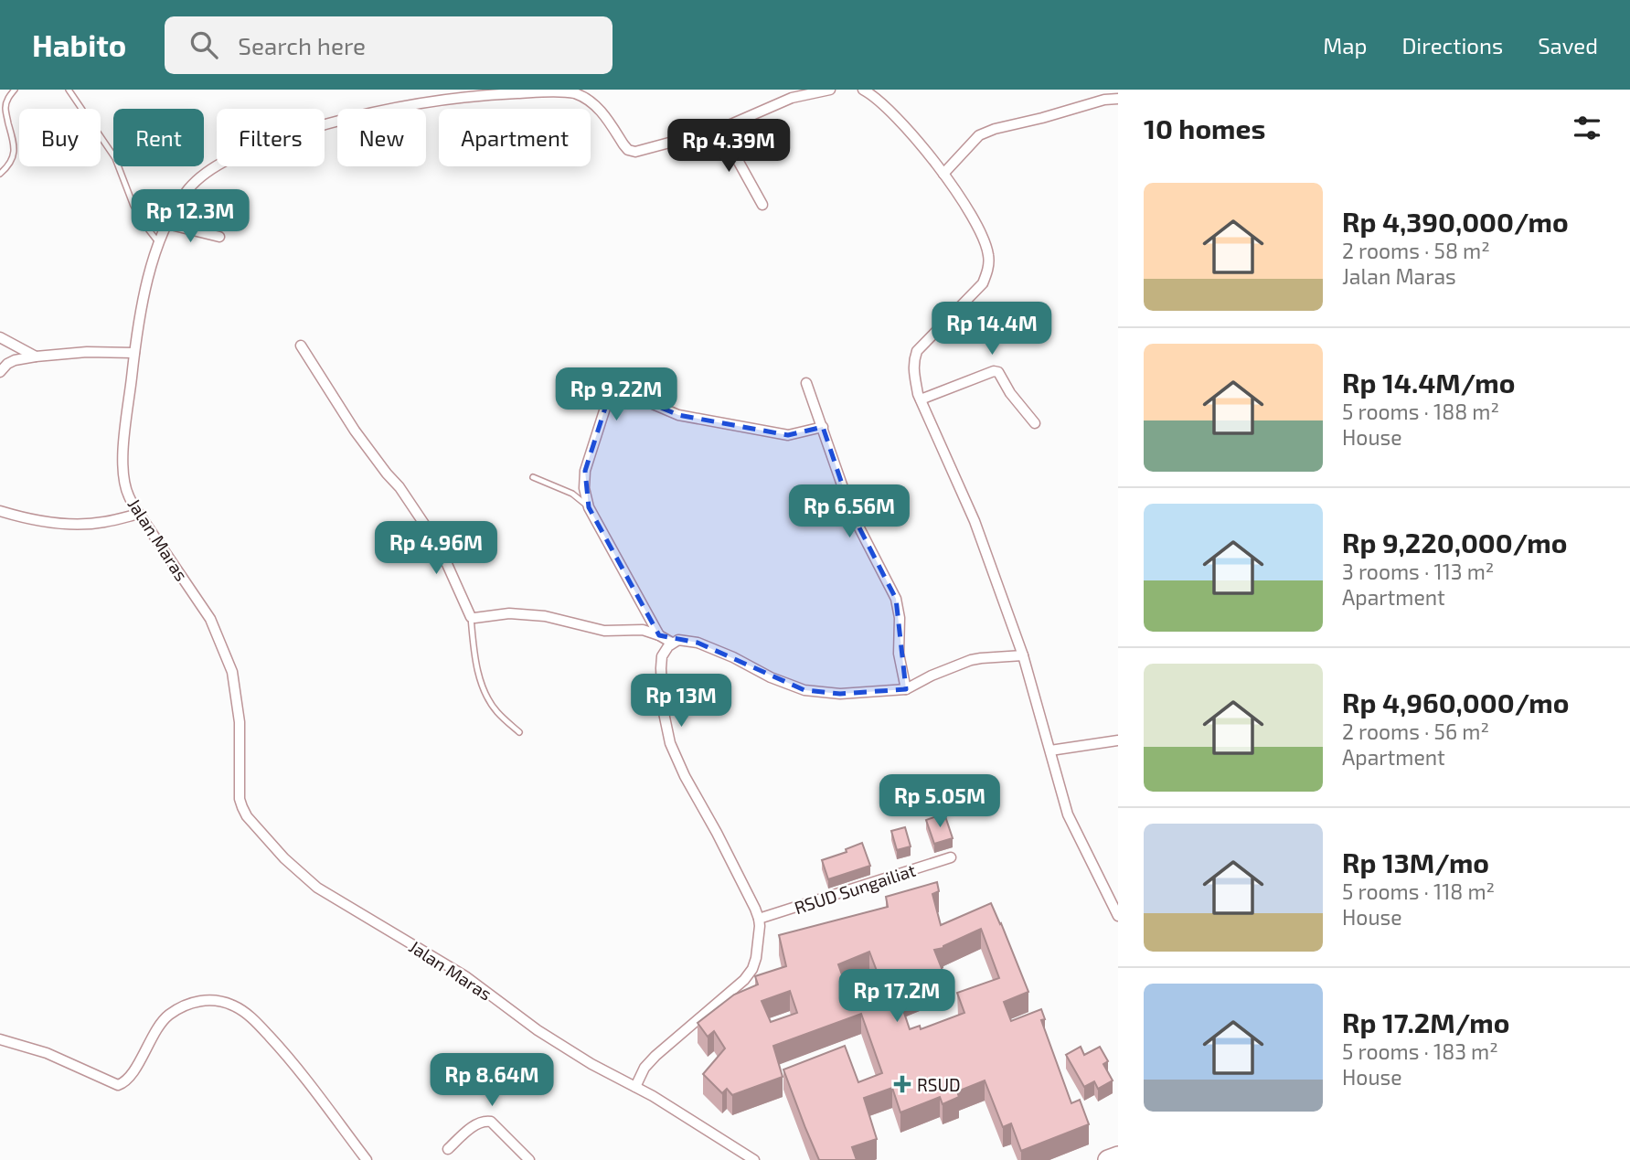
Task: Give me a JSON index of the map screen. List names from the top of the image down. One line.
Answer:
{"streets":{"street":["Jalan Maras","RSUD Sungailiat"]},"places":{"health":["RSUD"]},"page":{"header":"Habito","search":"Search here","nav":["Map","Directions","Saved"],"heading":"10 homes","chip":["Buy","Rent","Filters","New","Apartment"],"price":["Rp 4.39M","Rp 12.3M","Rp 14.4M","Rp 9.22M","Rp 6.56M","Rp 4.96M","Rp 13M","Rp 5.05M","Rp 17.2M","Rp 8.64M"],"list":[{"name":"Rp 4,390,000/mo","note":"2 rooms · 58 m² · Jalan Maras"},{"name":"Rp 14.4M/mo","note":"5 rooms · 188 m² · House"},{"name":"Rp 9,220,000/mo","note":"3 rooms · 113 m² · Apartment"},{"name":"Rp 4,960,000/mo","note":"2 rooms · 56 m² · Apartment"},{"name":"Rp 13M/mo","note":"5 rooms · 118 m² · House"},{"name":"Rp 17.2M/mo","note":"5 rooms · 183 m² · House"}]}}
